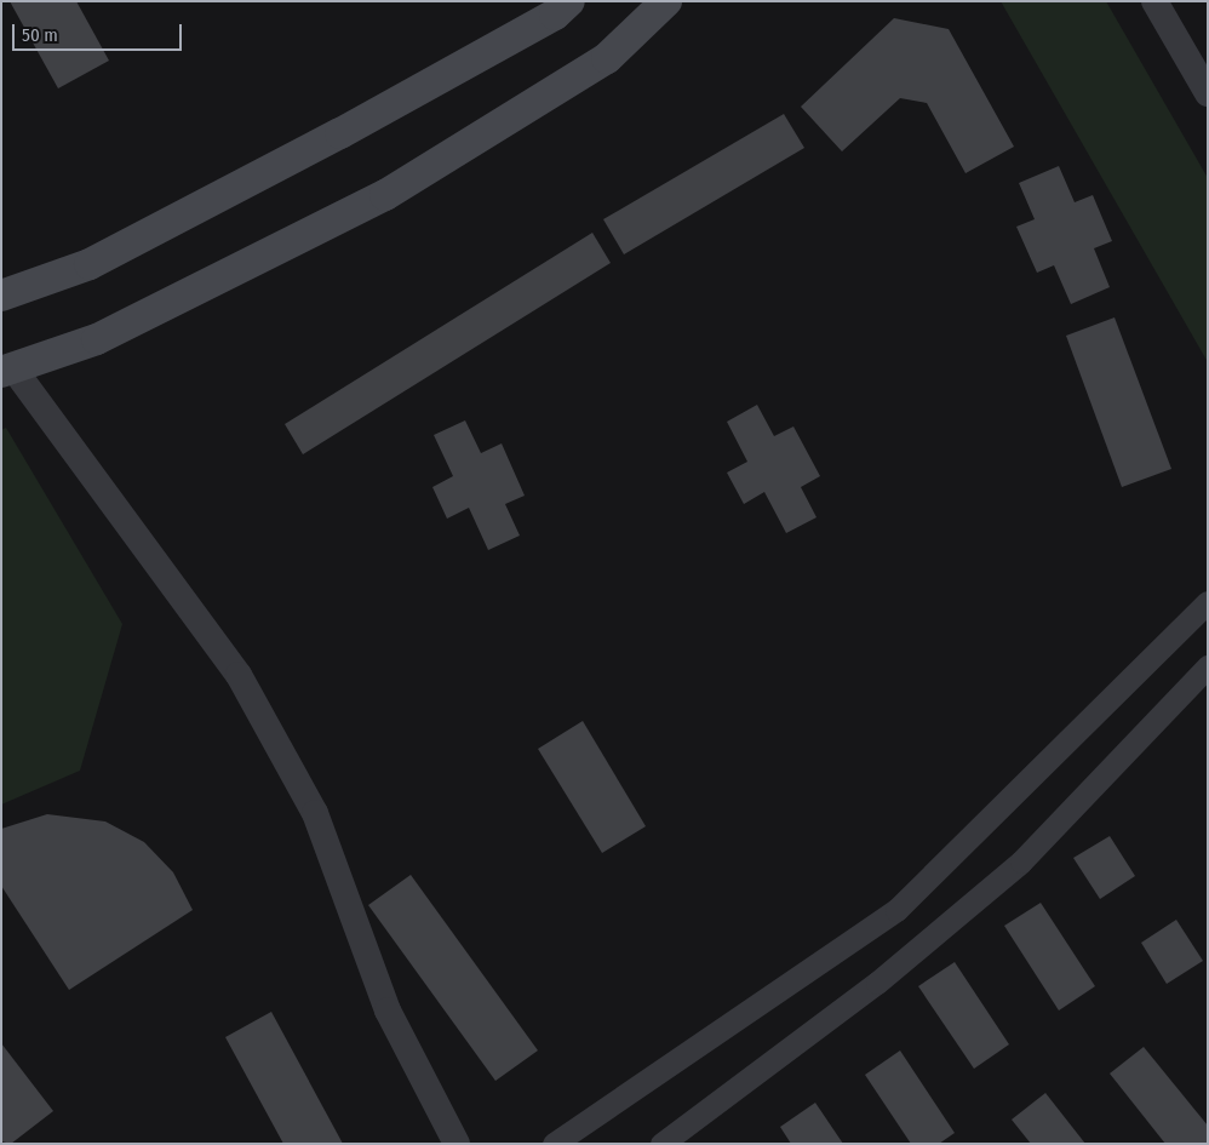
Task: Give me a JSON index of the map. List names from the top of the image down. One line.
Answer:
{"scale_bar":"50 m"}
